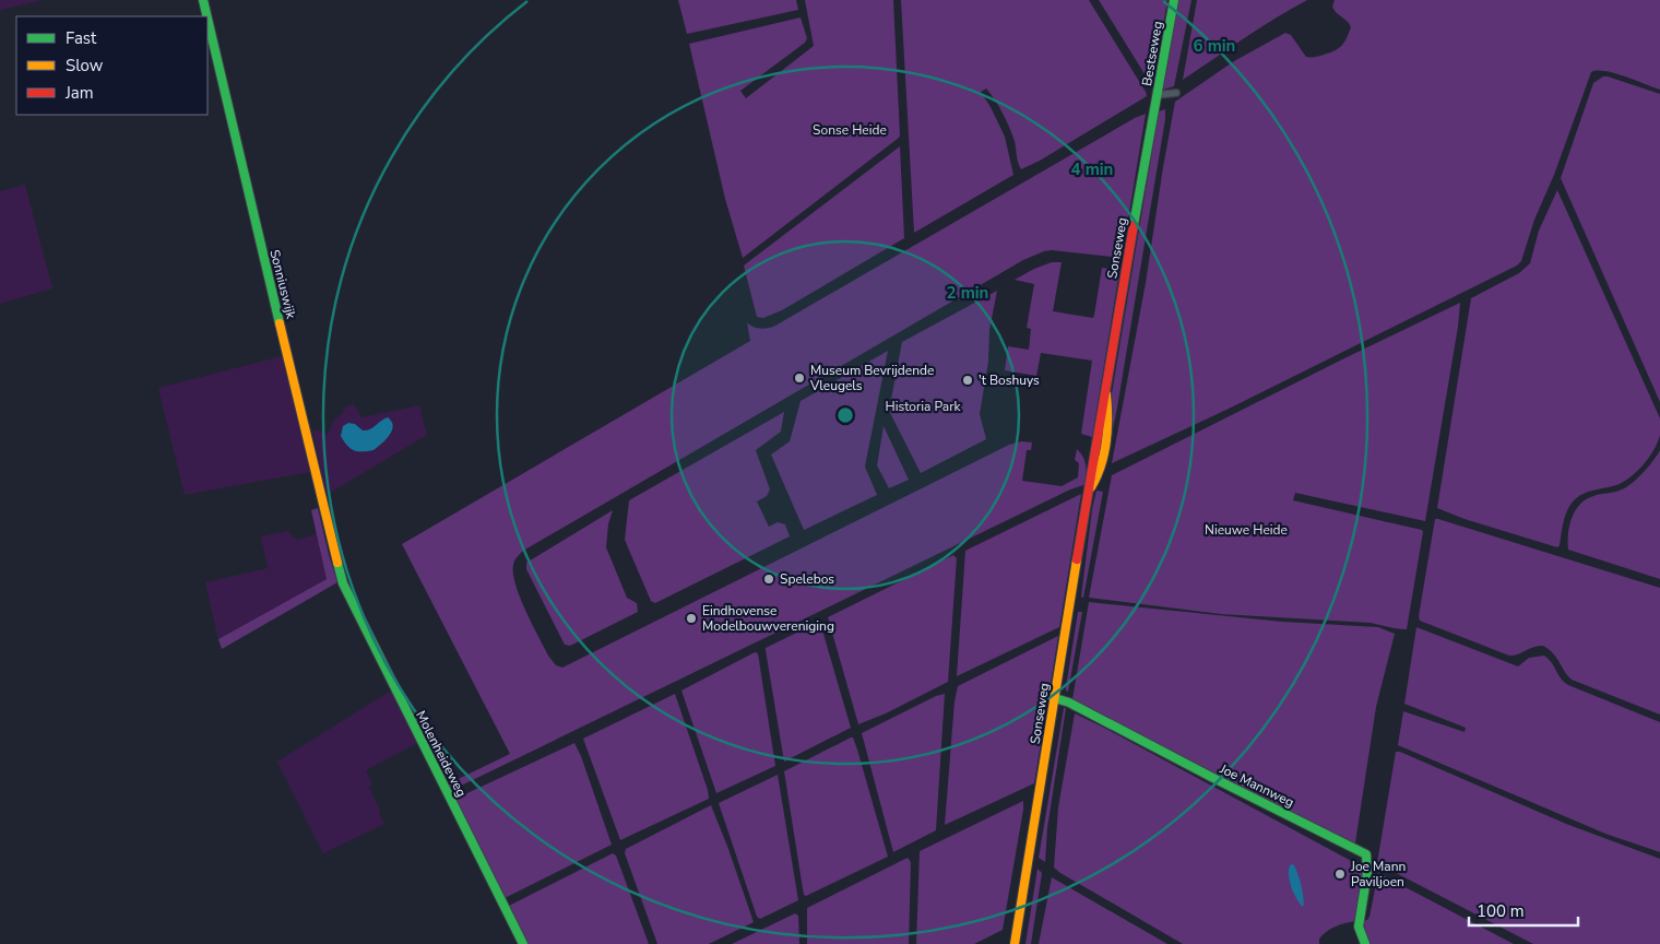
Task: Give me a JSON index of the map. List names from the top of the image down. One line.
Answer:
{"streets":{"street":["Bestseweg","Sonseweg","Sonniuswijk","Molenheideweg","Joe Mannweg"]},"crossings":[["Bestseweg","Sonseweg"],["Sonseweg","Joe Mannweg"],["Sonniuswijk","Molenheideweg"]],"parks":["Sonse Heide","Historia Park","Nieuwe Heide"],"places":["Museum Bevrijdende Vleugels","'t Boshuys","Spelebos","Eindhovense Modelbouwvereniging","Joe Mann Paviljoen"],"legend":["Fast","Slow","Jam"],"scale_bar":"100 m","rings":["6 min","4 min","2 min"]}
